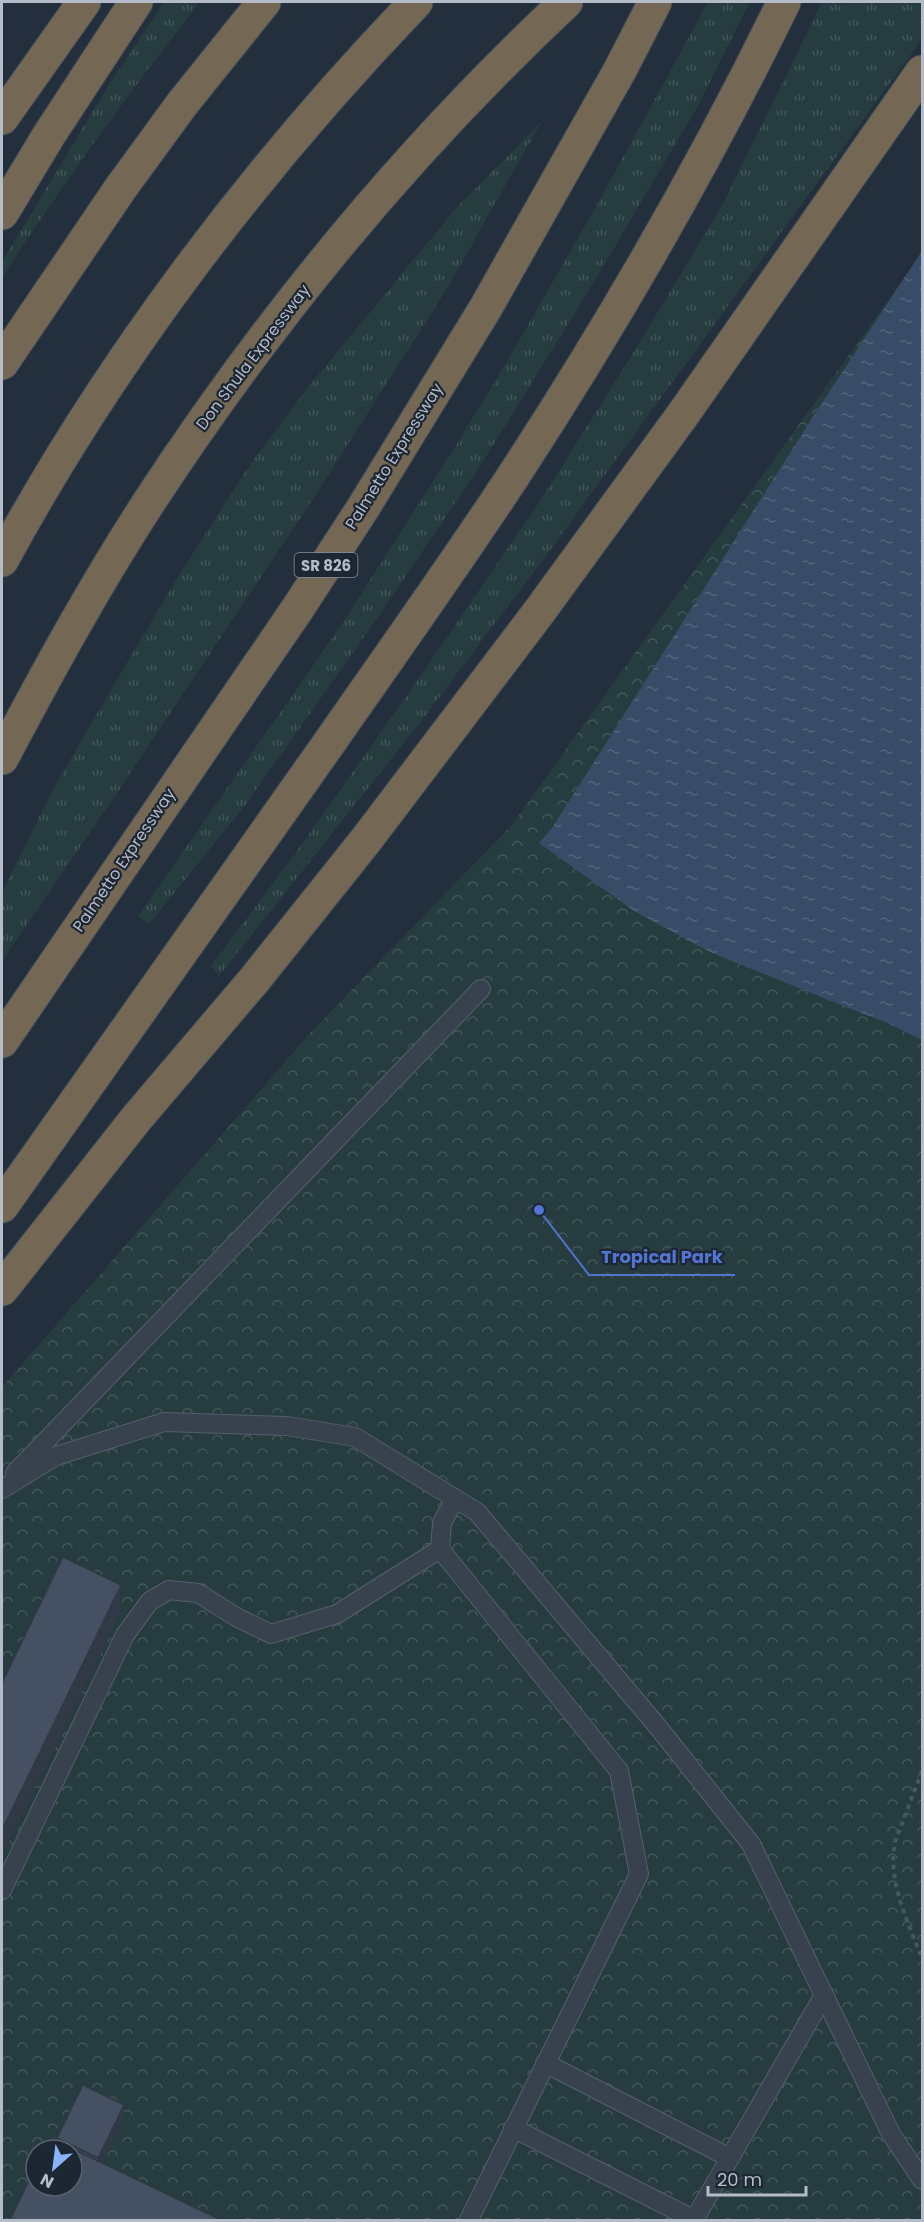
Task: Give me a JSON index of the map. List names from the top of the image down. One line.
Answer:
{"streets":{"highway":["Don Shula Expressway","Palmetto Expressway","SR 826"]},"places":["Tropical Park"],"scale_bar":"20 m","north":"bottom left"}
